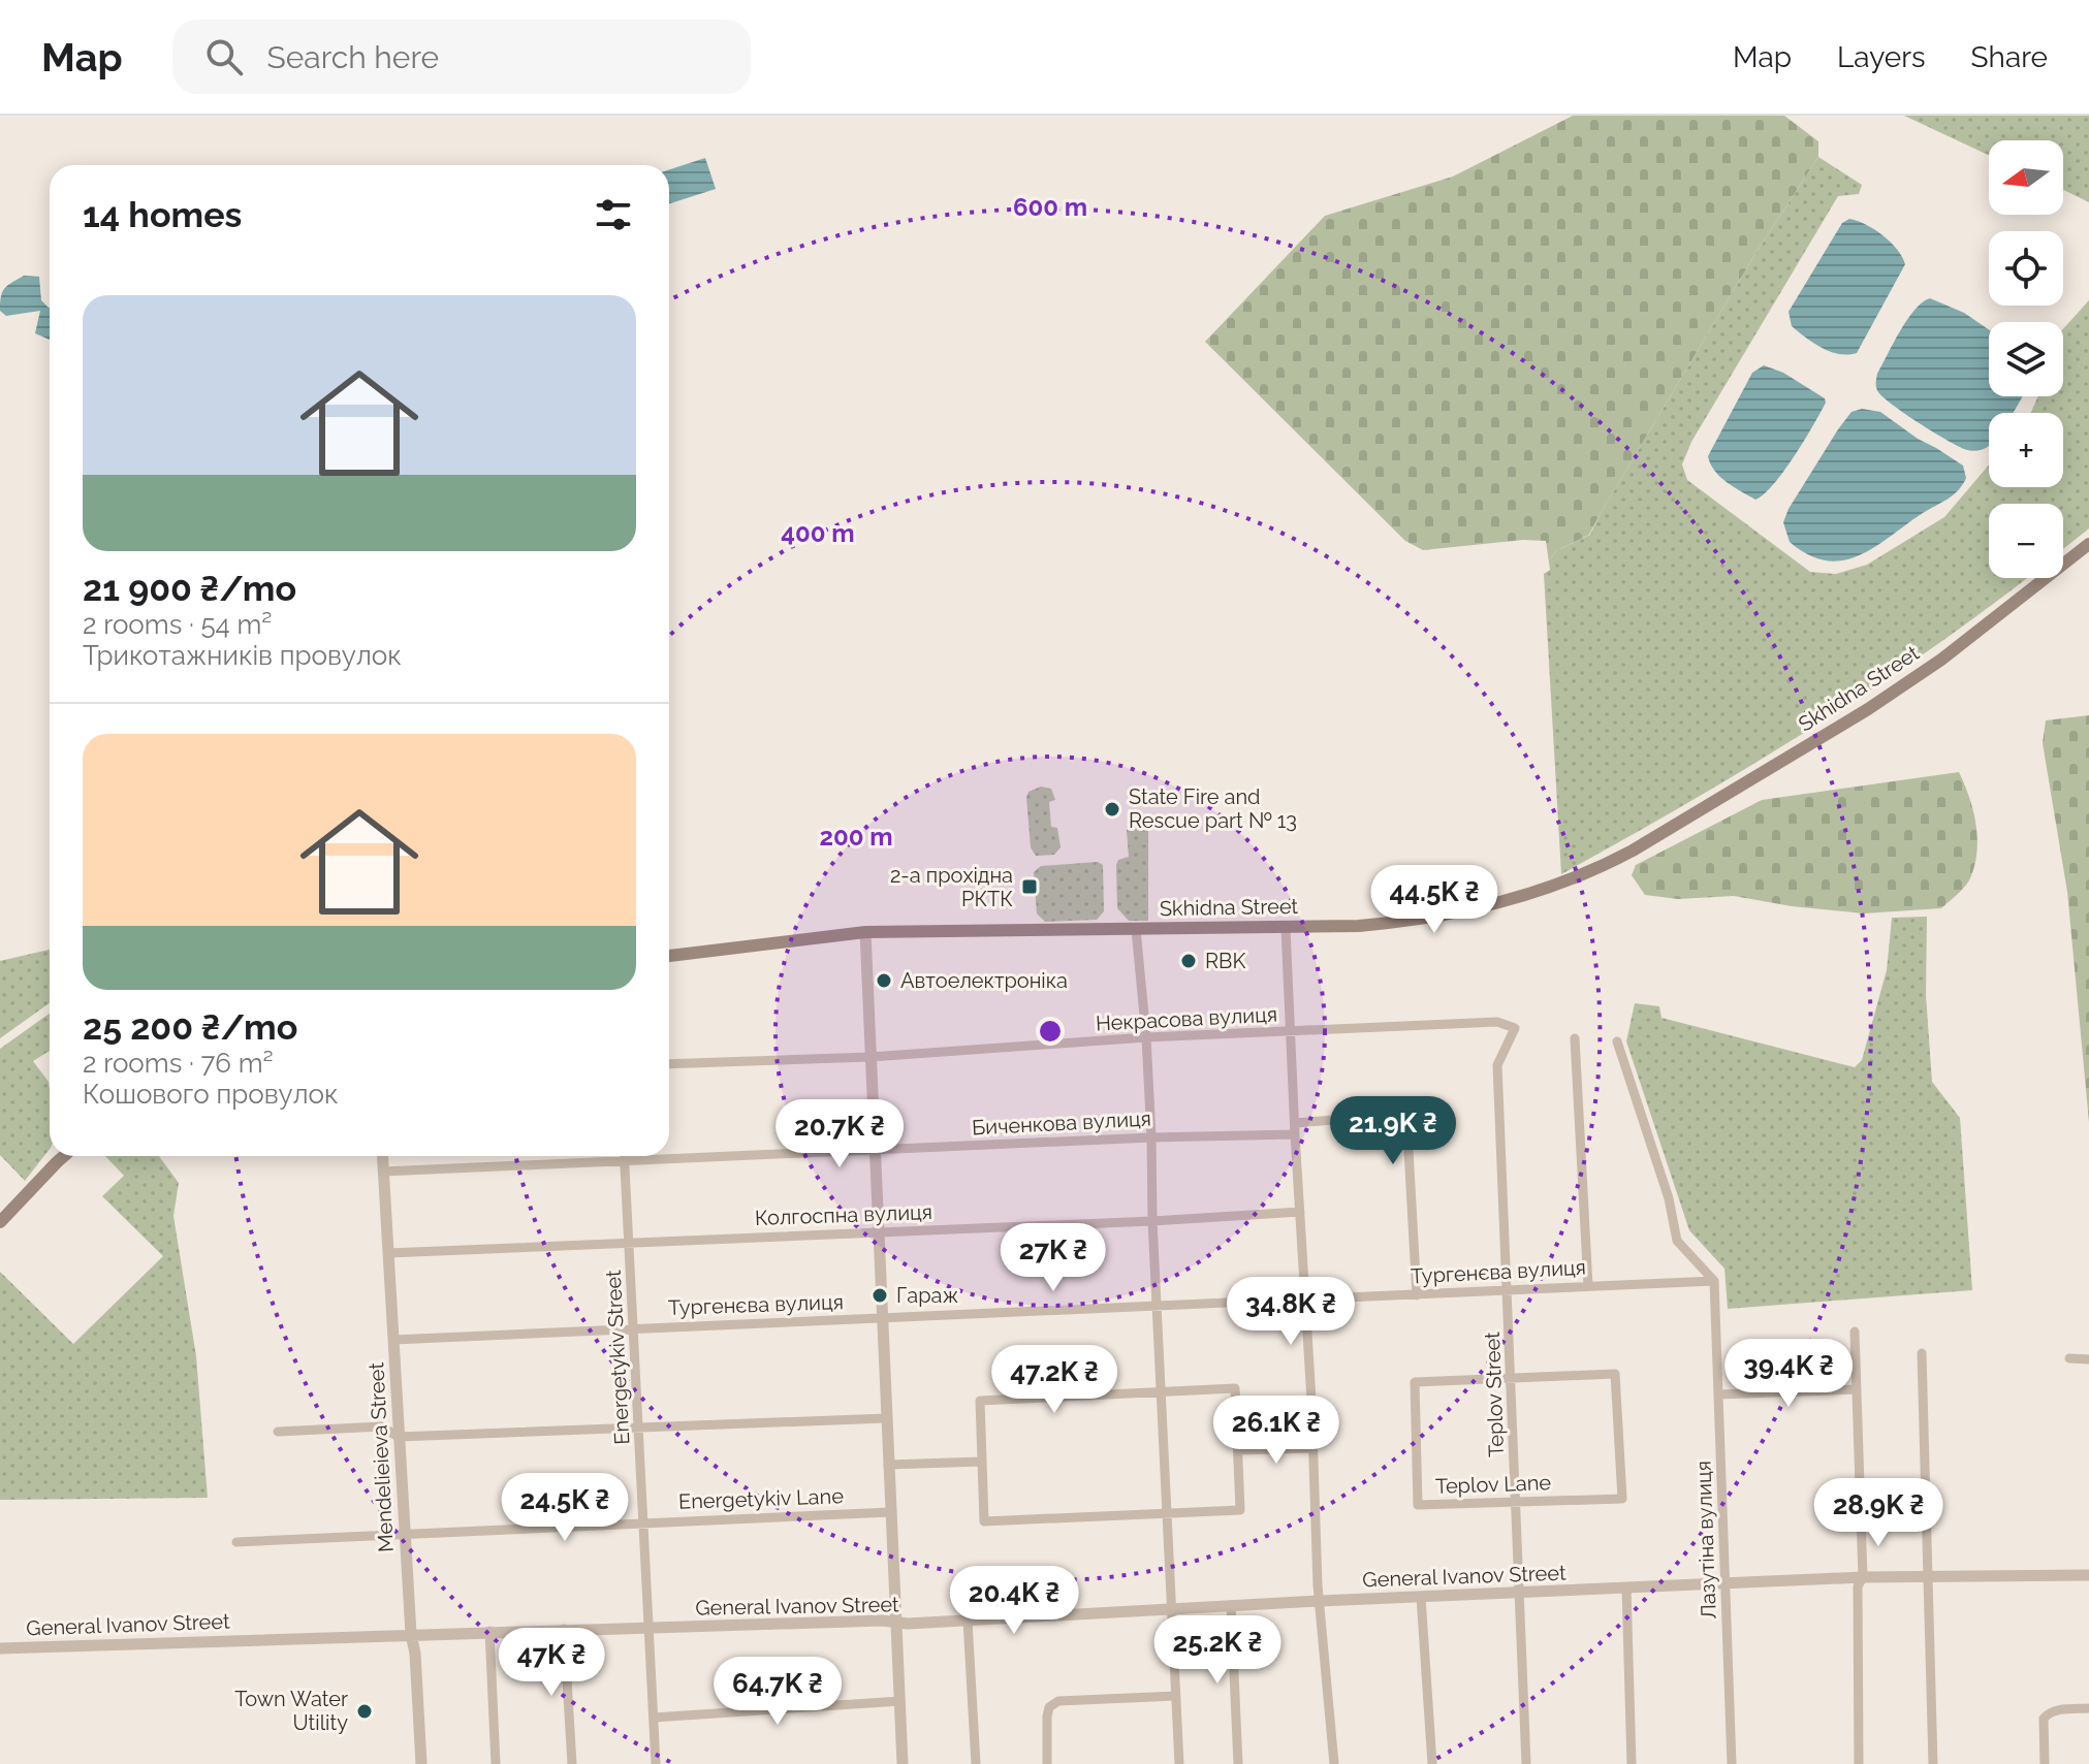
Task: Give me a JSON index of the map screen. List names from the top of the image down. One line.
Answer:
{"streets":{"main road":["Skhidna Street"],"street":["Некрасова вулиця","Биченкова вулиця","Колгоспна вулиця","Тургенєва вулиця","Energetykiv Street","Teplov Street","Mendelieieva Street","Teplov Lane","Energetykiv Lane","Лазутіна вулиця","General Ivanov Street"]},"crossings":[["Некрасова вулиця","Teplov Street"],["Биченкова вулиця","Тургенєва вулиця"],["Биченкова вулиця","Energetykiv Street"],["Биченкова вулиця","Mendelieieva Street"],["Колгоспна вулиця","Energetykiv Street"],["Колгоспна вулиця","Mendelieieva Street"],["Тургенєва вулиця","Energetykiv Street"],["Тургенєва вулиця","Teplov Street"],["Тургенєва вулиця","Mendelieieva Street"],["Тургенєва вулиця","Лазутіна вулиця"],["Energetykiv Street","Energetykiv Lane"],["Energetykiv Street","General Ivanov Street"],["Teplov Street","Teplov Lane"],["Teplov Street","General Ivanov Street"],["Mendelieieva Street","Energetykiv Lane"],["Mendelieieva Street","General Ivanov Street"],["Лазутіна вулиця","General Ivanov Street"]],"places":{"other":["State Fire and Rescue part № 13","RBK","Автоелектроніка","Гараж","Town Water Utility"],"transit":["2-а прохідна РКТК"]},"north":"left","page":{"header":"Map","search":"Search here","nav":["Map","Layers","Share"],"map_buttons":["+","−"],"heading":"14 homes","list":[{"name":"21 900 ₴/mo","note":"2 rooms · 54 m² · Трикотажників провулок"},{"name":"25 200 ₴/mo","note":"2 rooms · 76 m² · Кошового провулок"}],"price":["44.5K ₴","21.9K ₴","20.7K ₴","27K ₴","34.8K ₴","39.4K ₴","47.2K ₴","26.1K ₴","24.5K ₴","28.9K ₴","20.4K ₴","25.2K ₴","47K ₴","64.7K ₴"]},"rings":["600 m","400 m","200 m"]}
